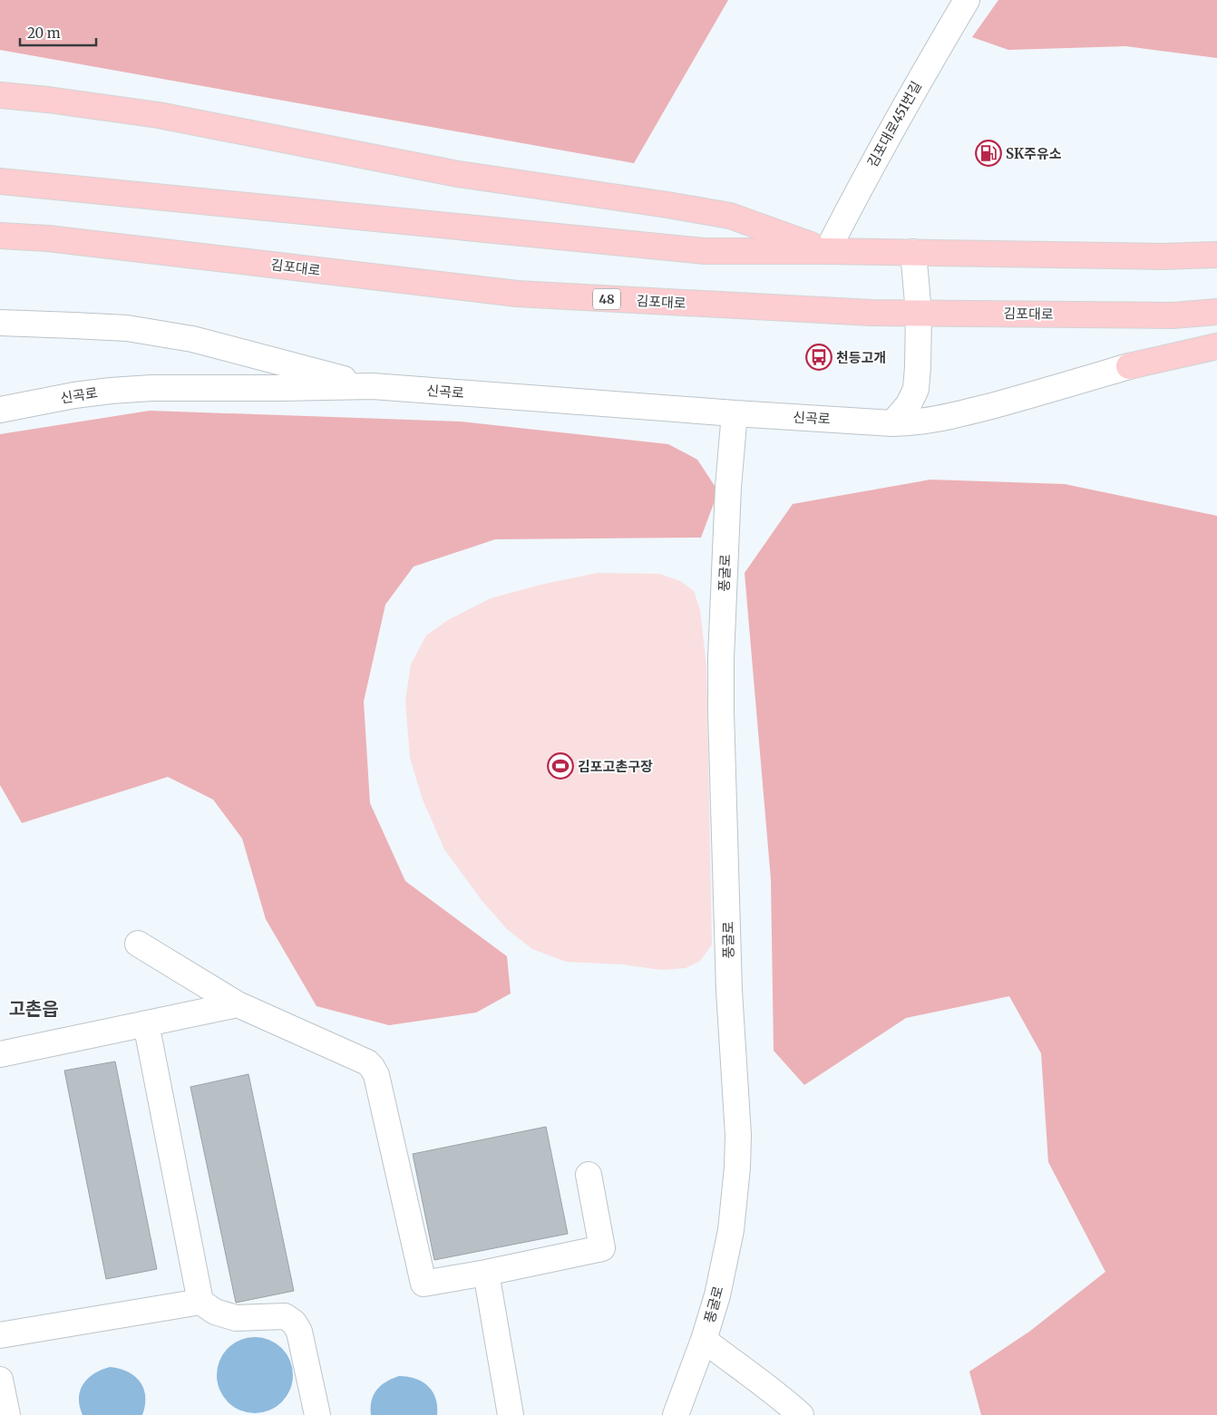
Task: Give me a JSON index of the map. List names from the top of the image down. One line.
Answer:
{"streets":{"main road":["김포대로","48"],"street":["김포대로451번길","신곡로","풍굴로"]},"crossings":[["신곡로","풍굴로"]],"districts":["고촌읍"],"places":{"fuel station":["SK주유소"],"bus stop":["천등고개"],"sports":["김포고촌구장"]},"scale_bar":"20 m"}
